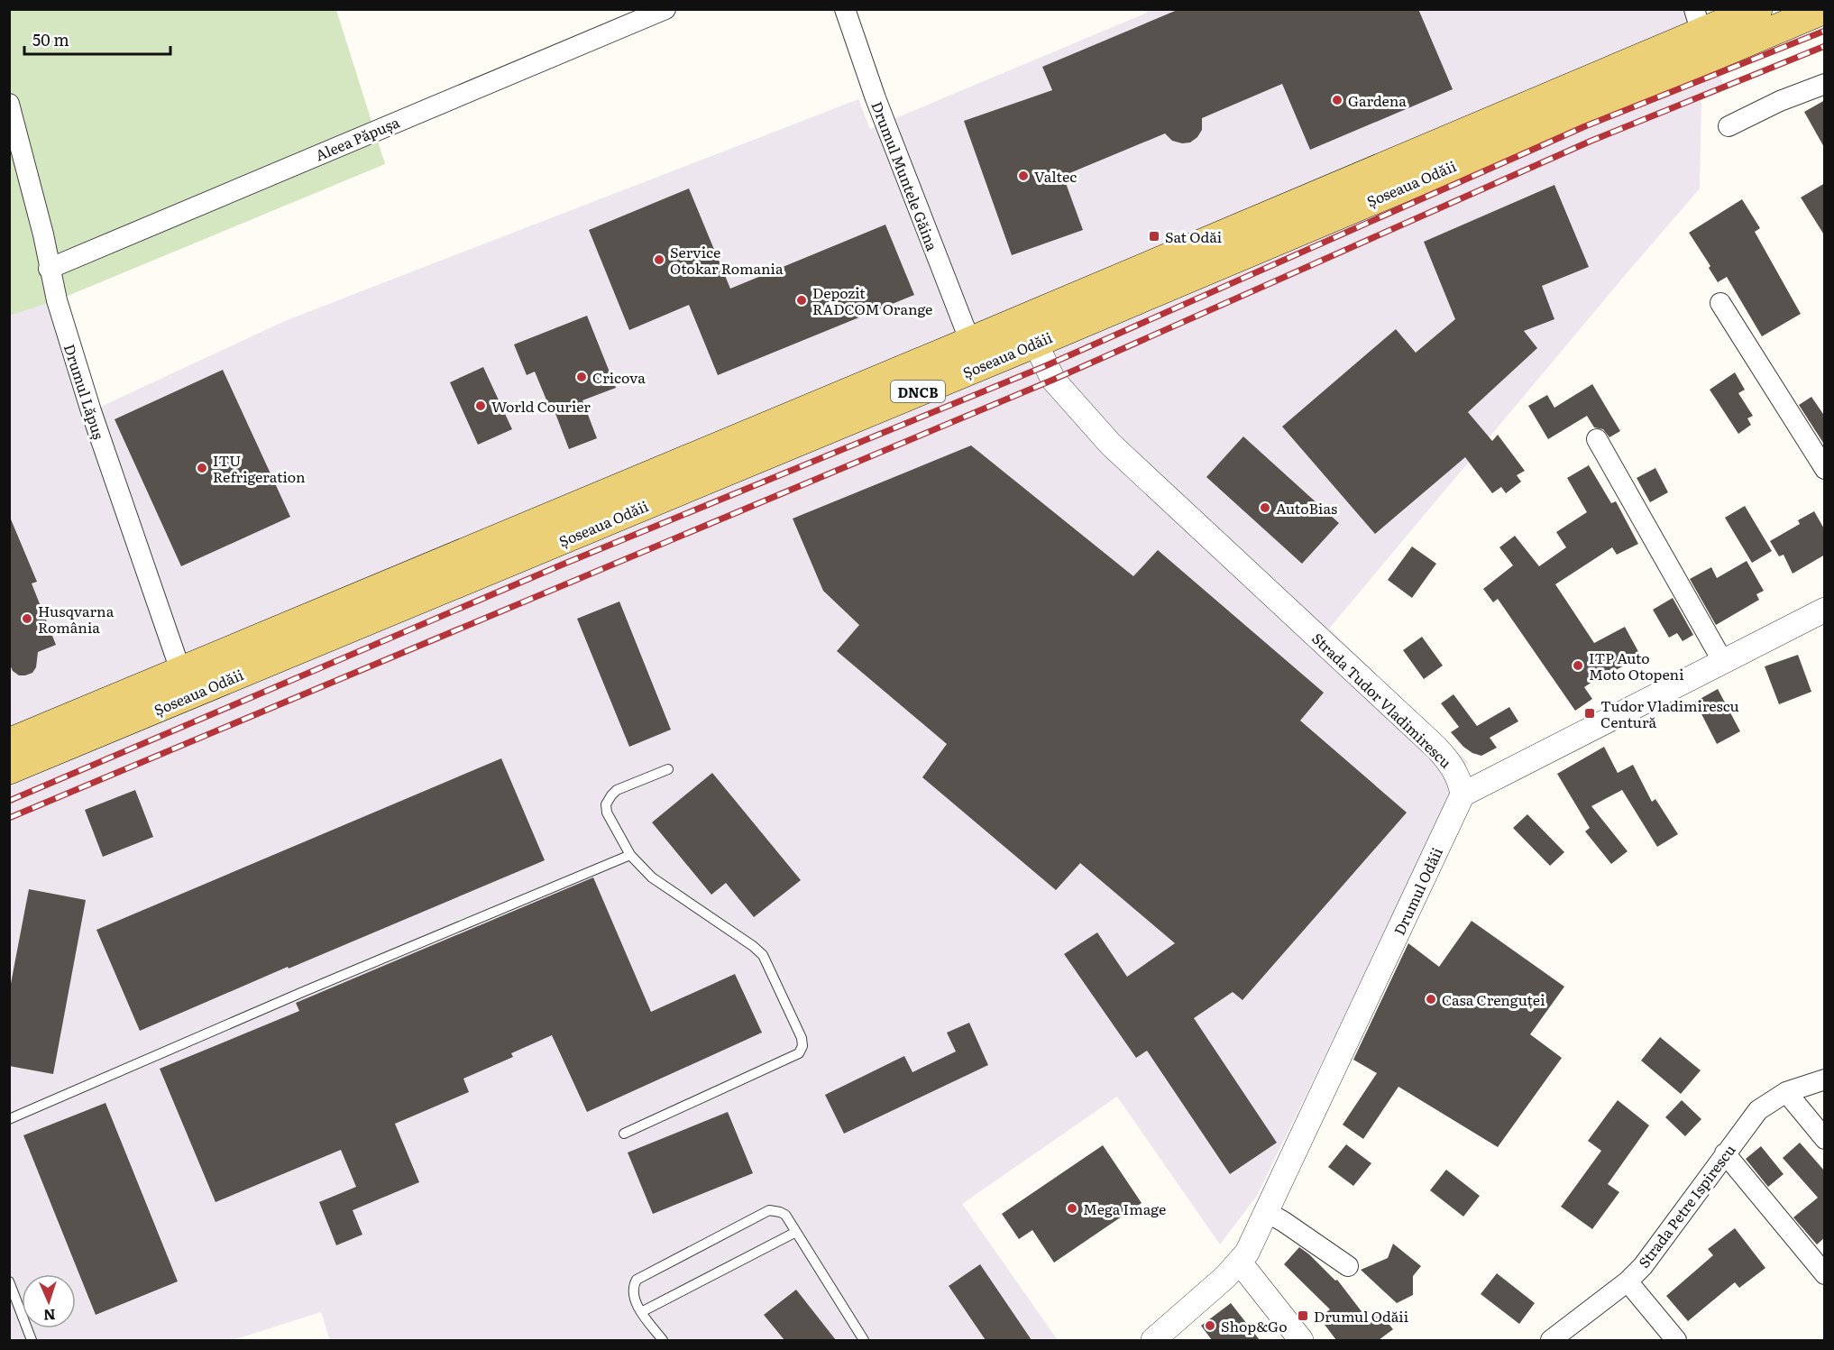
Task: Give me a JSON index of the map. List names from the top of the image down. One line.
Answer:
{"streets":{"main road":["Șoseaua Odăii","DNCB"],"street":["Aleea Păpușa","Drumul Muntele Găina","Drumul Lăpuș","Strada Tudor Vladimirescu","Drumul Odăii","Strada Petre Ispirescu"]},"crossings":[["Aleea Păpușa","Drumul Lăpuș"],["Drumul Muntele Găina","Șoseaua Odăii"],["Șoseaua Odăii","Drumul Lăpuș"],["Șoseaua Odăii","Strada Tudor Vladimirescu"],["Strada Tudor Vladimirescu","Drumul Odăii"]],"places":{"other":["Gardena","Valtec","Service Otokar Romania","Depozit RADCOM Orange","Cricova","World Courier","ITU Refrigeration","AutoBias","Husqvarna România","ITP Auto Moto Otopeni","Casa Crenguței","Mega Image","Shop&Go"],"transit":["Sat Odăi","Tudor Vladimirescu Centură","Drumul Odăii"]},"scale_bar":"50 m","north":"bottom"}
